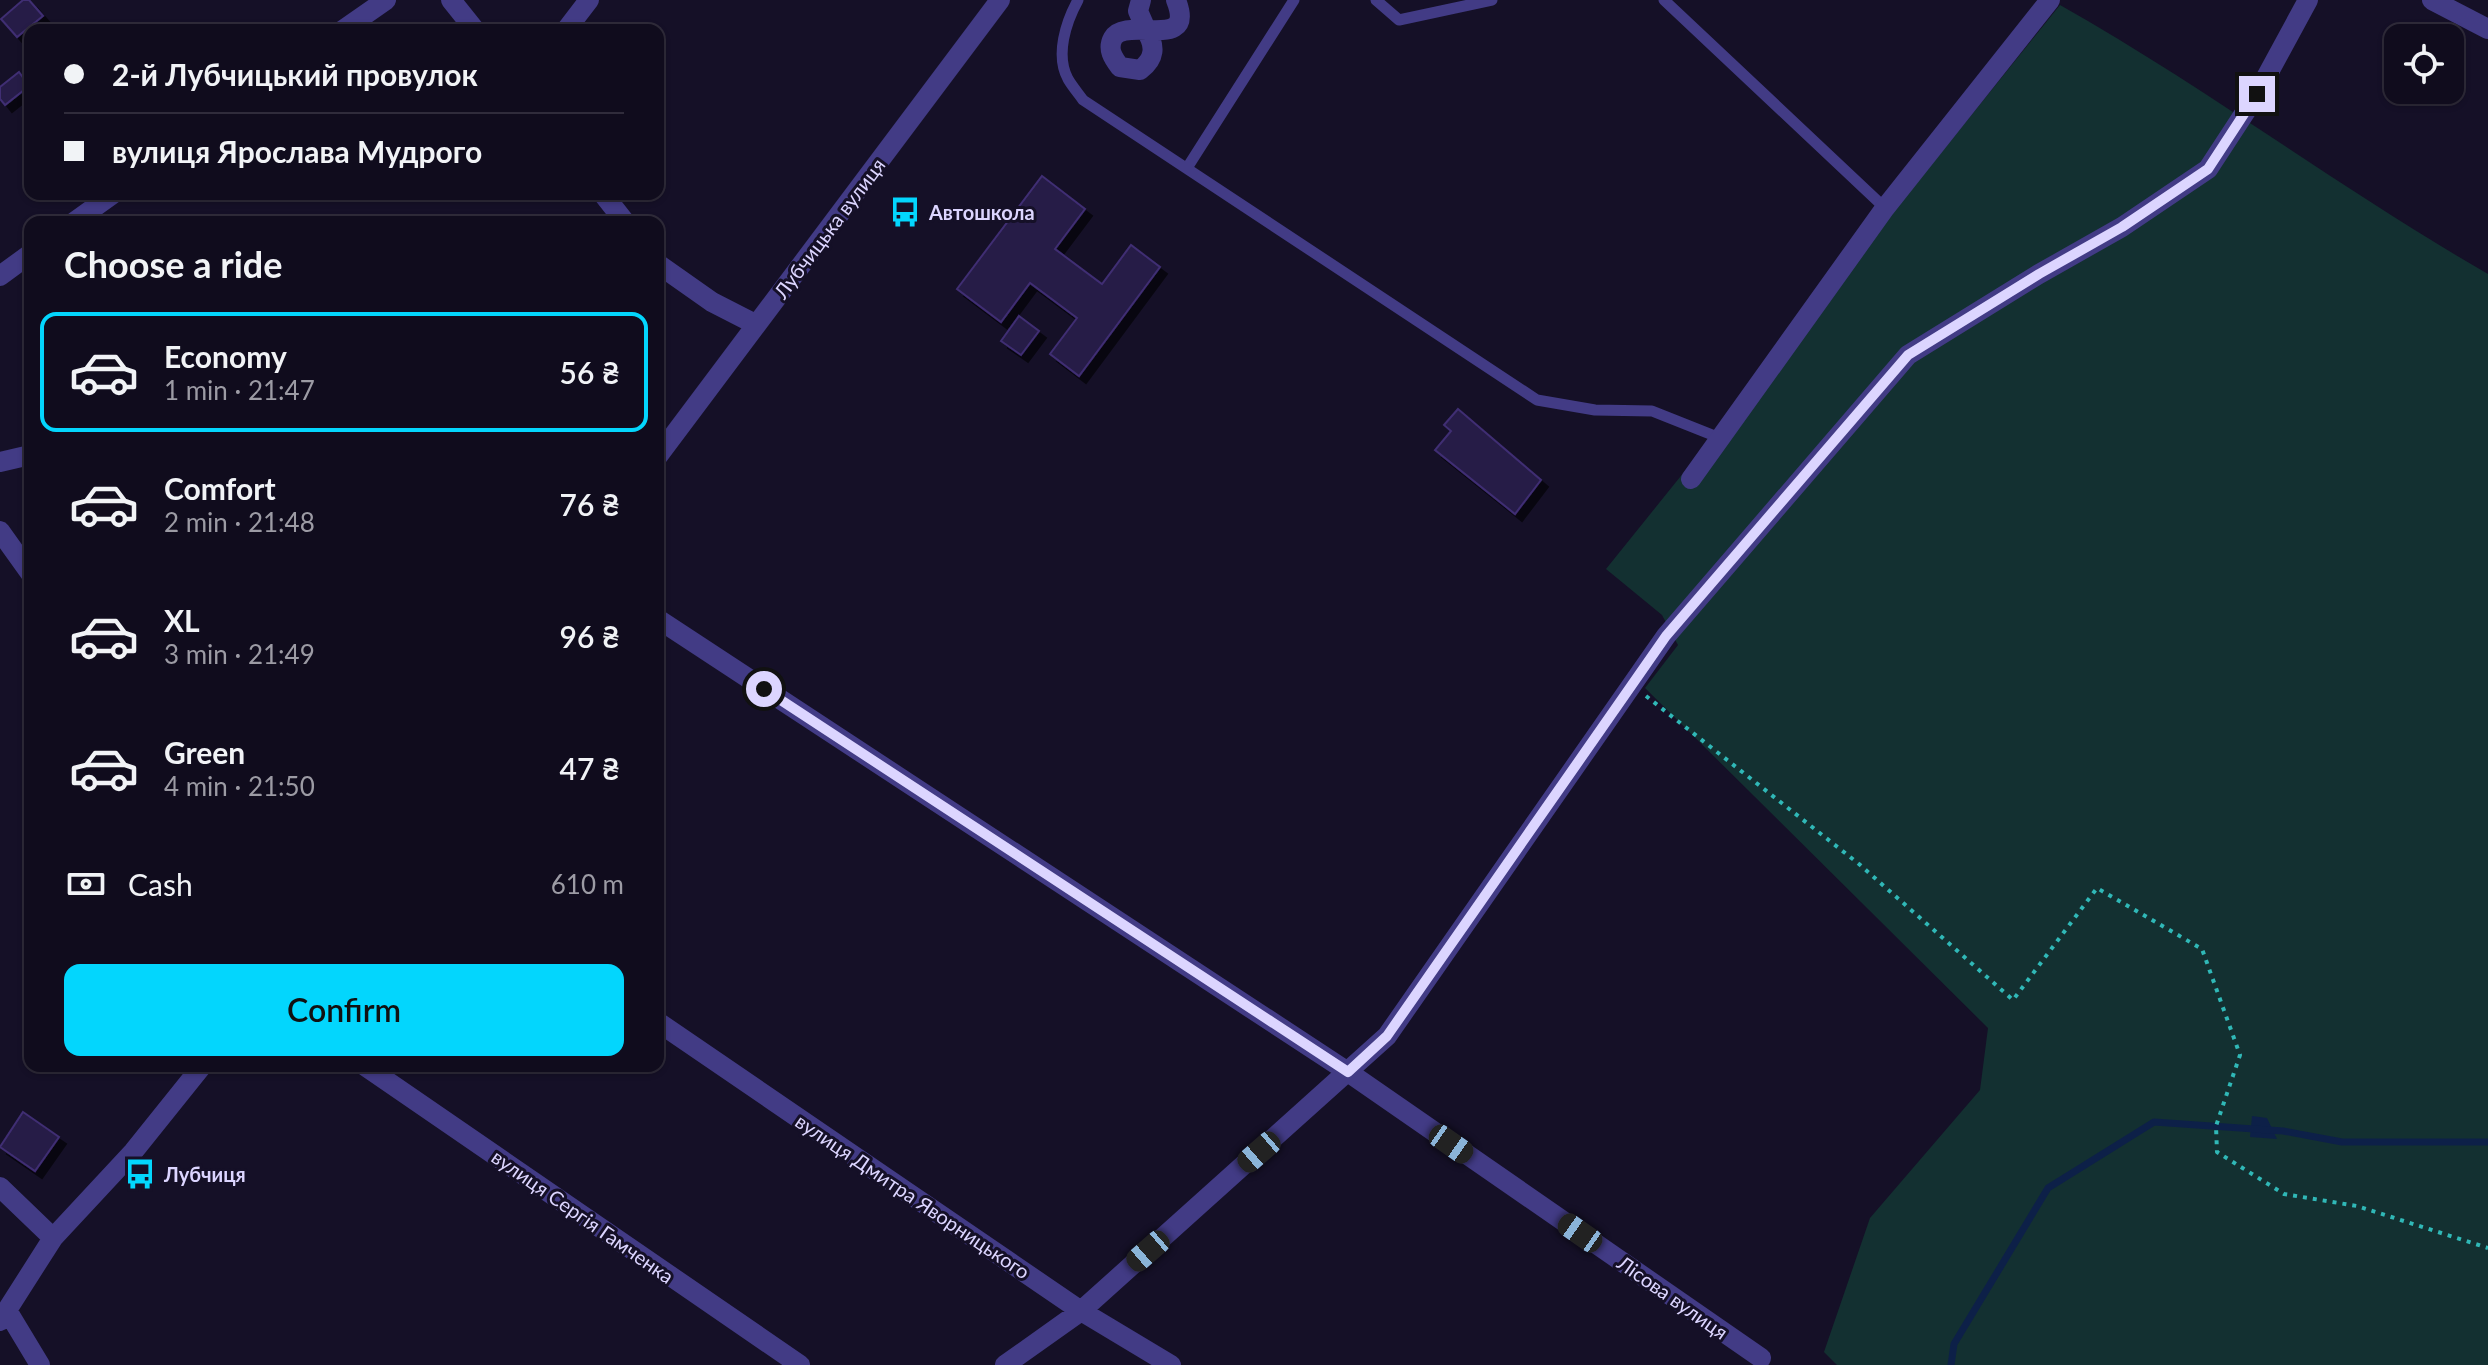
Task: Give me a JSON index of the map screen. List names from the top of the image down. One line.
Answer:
{"streets":{"street":["Лубчицька вулиця","вулиця Дмитра Яворницького","вулиця Сергія Гамченка","Лісова вулиця"]},"places":{"bus stop":["Автошкола","Лубчиця"]},"page":{"banner":["2-й Лубчицький провулок","вулиця Ярослава Мудрого"],"heading":"Choose a ride","list":[{"name":"Economy","note":"1 min · 21:47","value":"56 ₴"},{"name":"Comfort","note":"2 min · 21:48","value":"76 ₴"},{"name":"XL","note":"3 min · 21:49","value":"96 ₴"},{"name":"Green","note":"4 min · 21:50","value":"47 ₴"}],"pay":["Cash","610 m"],"buttons":"Confirm"}}
